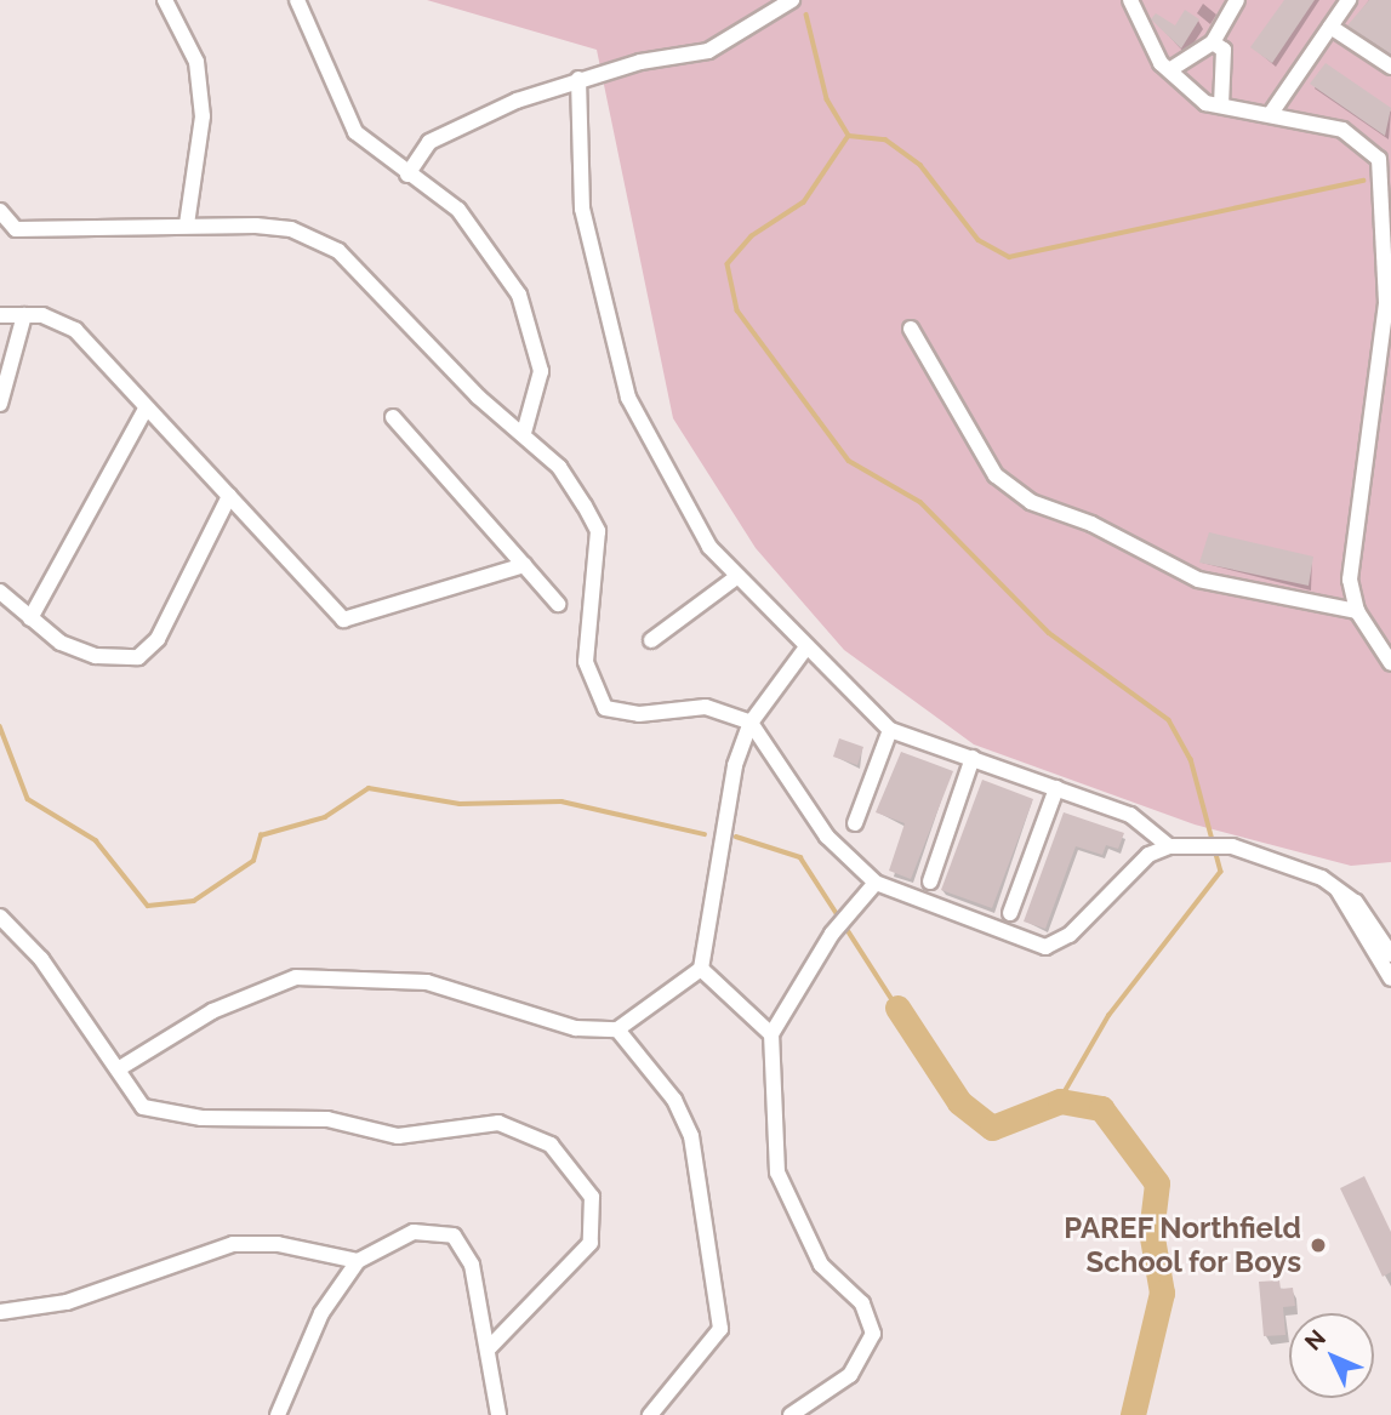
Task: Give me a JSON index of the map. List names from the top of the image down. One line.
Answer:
{"places":["PAREF Northfield School for Boys"],"north":"top left"}
